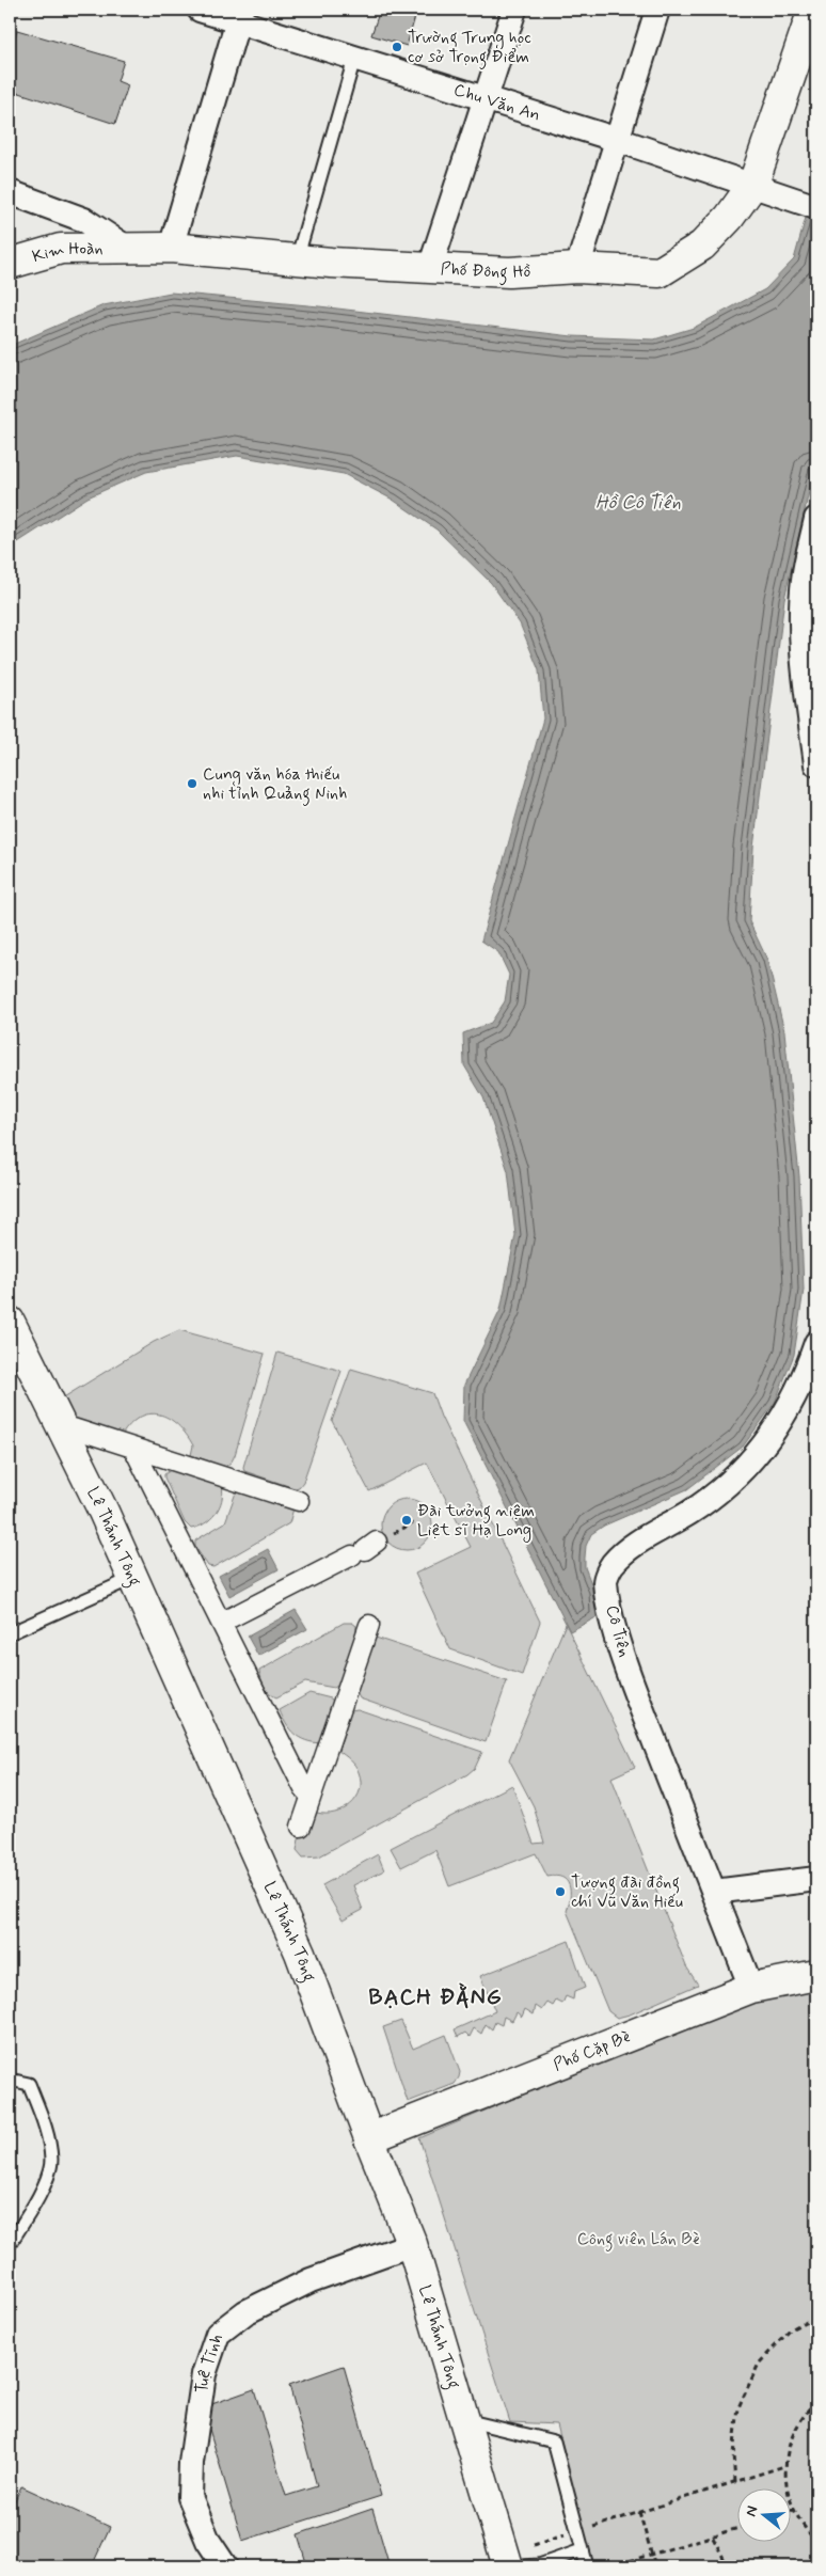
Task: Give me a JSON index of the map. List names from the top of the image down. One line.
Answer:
{"streets":{"street":["Chu Văn An","Kim Hoàn","Phố Đông Hồ","Lê Thánh Tông","Cô Tiên","Phố Cặp Bè","Tuệ Tĩnh"]},"crossings":[["Chu Văn An","Phố Đông Hồ"],["Kim Hoàn","Phố Đông Hồ"],["Lê Thánh Tông","Phố Cặp Bè"],["Lê Thánh Tông","Tuệ Tĩnh"],["Cô Tiên","Phố Cặp Bè"]],"districts":["BẠCH ĐẰNG"],"water":["Hồ Cô Tiên"],"parks":["Công viên Lán Bè"],"places":["Trường Trung học cơ sở Trọng Điểm","Cung văn hóa thiếu nhi tỉnh Quảng Ninh","Đài tưởng niệm Liệt sĩ Hạ Long","Tượng đài đồng chí Vũ Văn Hiếu"],"north":"left"}
